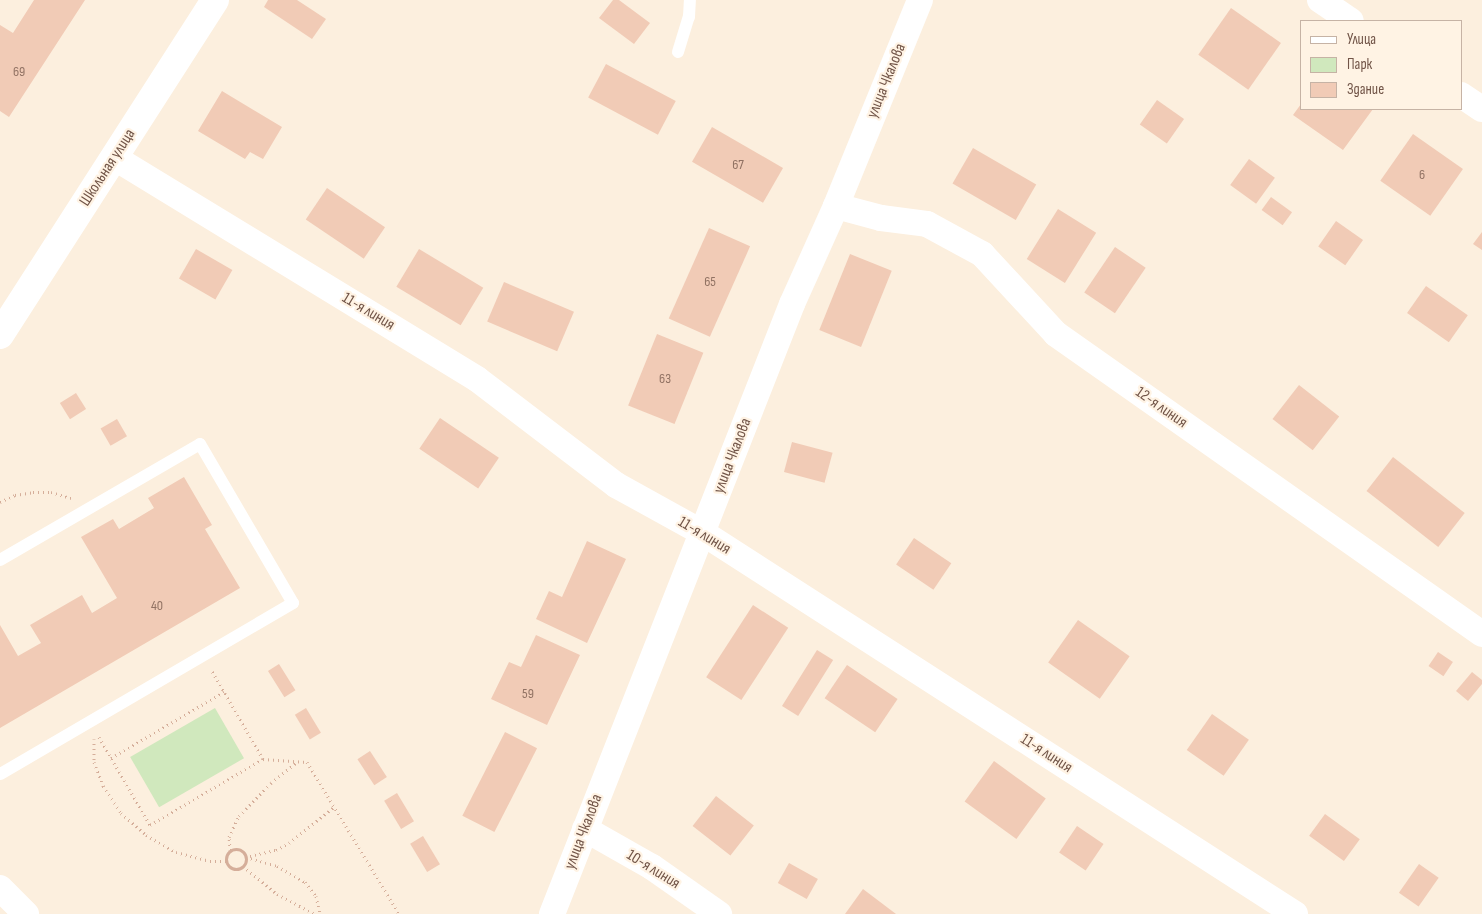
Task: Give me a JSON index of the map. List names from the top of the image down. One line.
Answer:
{"streets":{"street":["улица Чкалова","Школьная улица","11-я линия","12-я линия","10-я линия"]},"crossings":[["улица Чкалова","11-я линия"],["улица Чкалова","12-я линия"],["улица Чкалова","10-я линия"],["Школьная улица","11-я линия"]],"house_numbers":["69","67","6","65","63","40","59"],"legend":["Улица","Парк","Здание"]}
